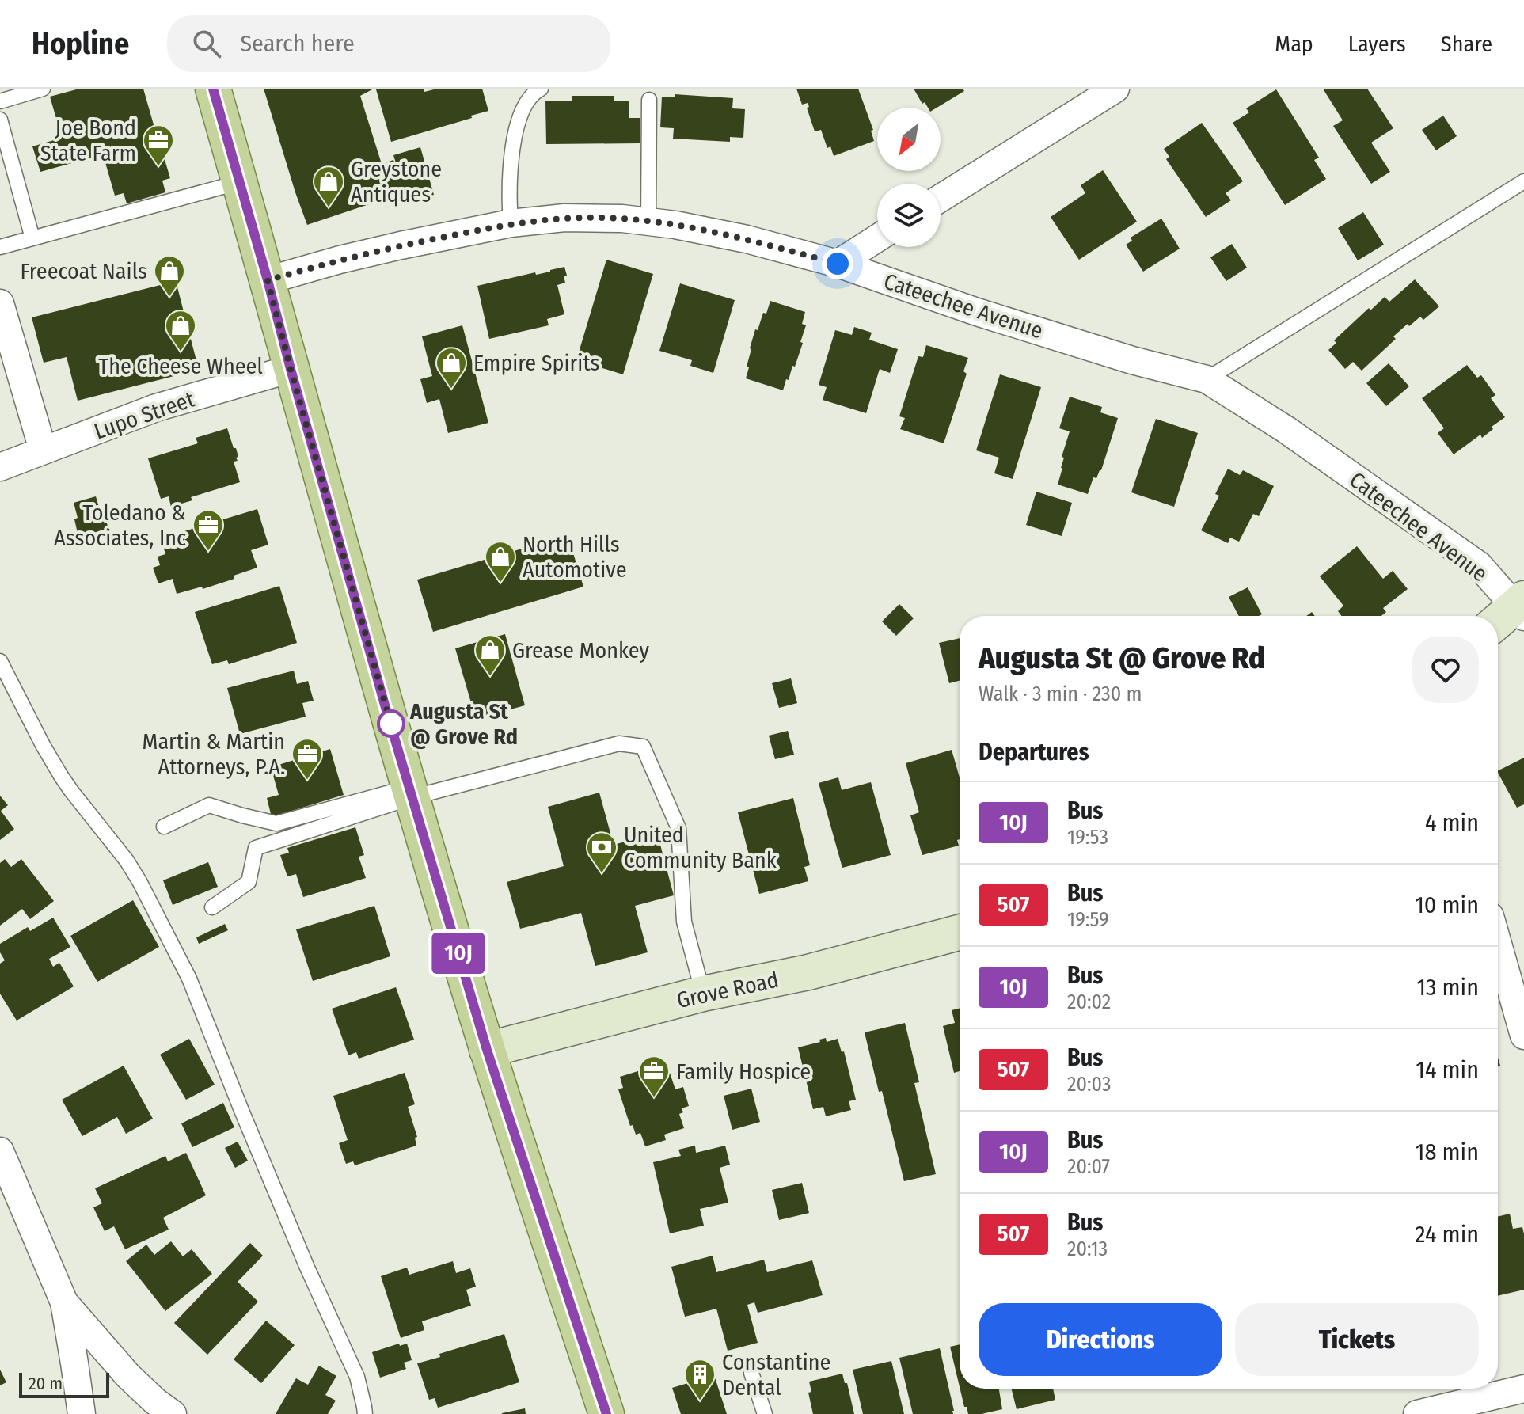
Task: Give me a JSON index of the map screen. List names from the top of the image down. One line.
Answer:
{"streets":{"main road":["Grove Road"],"street":["Cateechee Avenue","Lupo Street"]},"places":{"office":["Joe Bond State Farm","Toledano & Associates, Inc","Martin & Martin Attorneys, P.A.","Family Hospice"],"shop":["Greystone Antiques","Freecoat Nails","The Cheese Wheel","Empire Spirits","North Hills Automotive","Grease Monkey"],"other":["Augusta St @ Grove Rd"],"bank":["United Community Bank"],"building":["Constantine Dental"]},"lines":["bus line 10J"],"scale_bar":"20 m","north":"bottom left","page":{"header":"Hopline","search":"Search here","nav":["Map","Layers","Share"],"on_map":"10J","heading":[["Augusta St @ Grove Rd","Walk · 3 min · 230 m"],"Departures"],"list":[{"mark":"10J","name":"Bus","note":"19:53","value":"4 min"},{"mark":"507","name":"Bus","note":"19:59","value":"10 min"},{"mark":"10J","name":"Bus","note":"20:02","value":"13 min"},{"mark":"507","name":"Bus","note":"20:03","value":"14 min"},{"mark":"10J","name":"Bus","note":"20:07","value":"18 min"},{"mark":"507","name":"Bus","note":"20:13","value":"24 min"}],"buttons":["Directions","Tickets"],"scale":"20 m"}}
